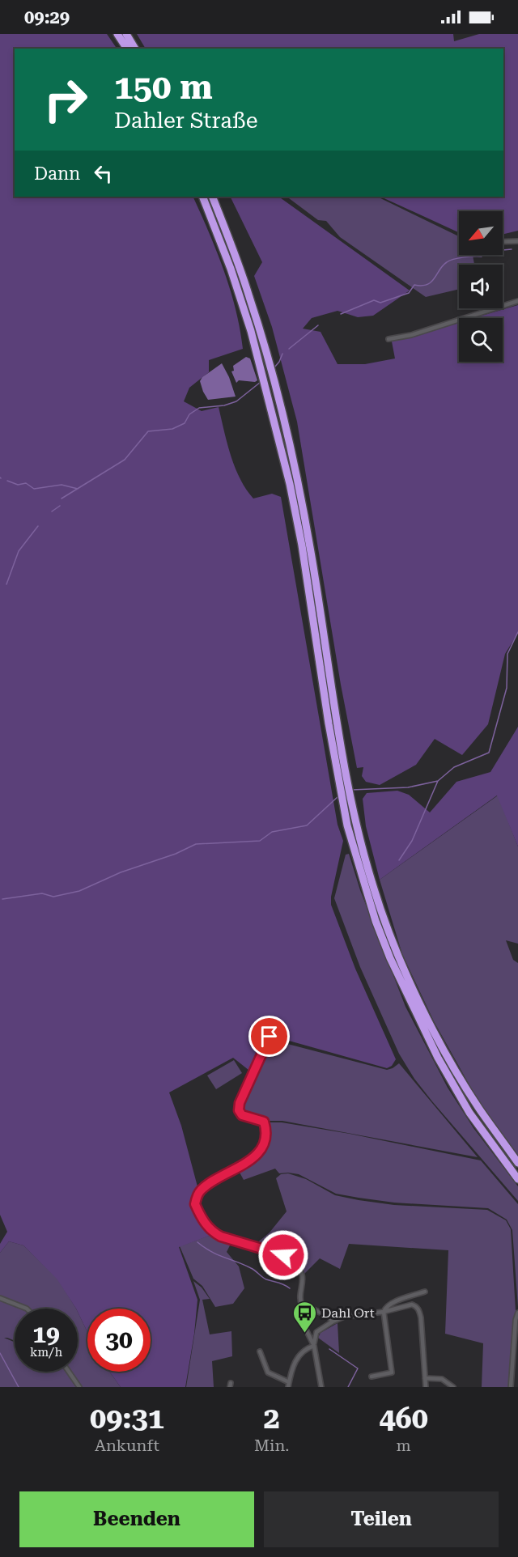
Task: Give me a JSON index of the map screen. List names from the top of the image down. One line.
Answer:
{"places":{"bus stop":["Dahl Ort"]},"north":"bottom left","page":{"status":"09:29","turn":["150 m","Dahler Straße"],"then":"Dann","speed":"19 km/h","limit":"30","eta":["09:31","Ankunft","2","Min.","460","m"],"buttons":["Beenden","Teilen"]}}
